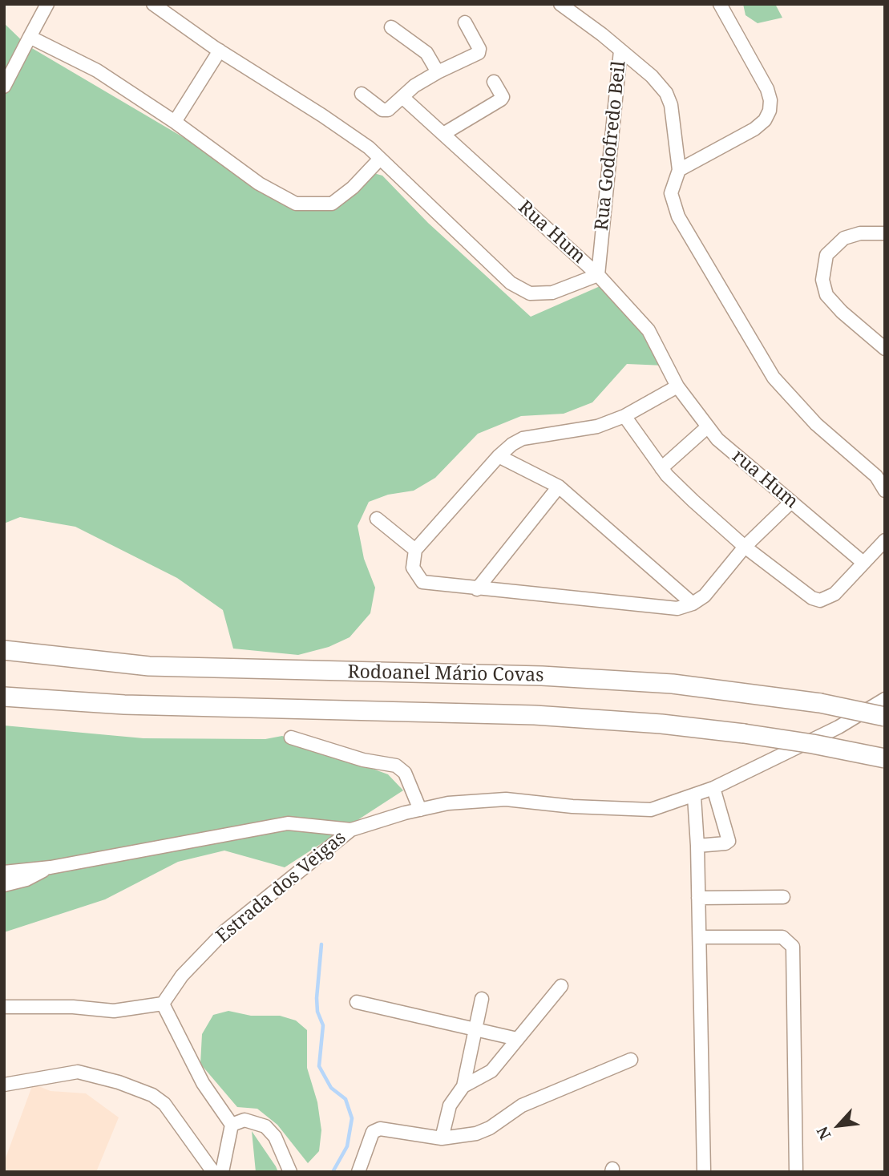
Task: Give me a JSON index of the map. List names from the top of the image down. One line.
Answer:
{"streets":{"highway":["Rodoanel Mário Covas"],"street":["Rua Godofredo Beil","Rua Hum","rua Hum","Estrada dos Veigas"]},"crossings":[["Rua Godofredo Beil","Rua Hum"],["Rua Hum","rua Hum"]],"north":"bottom left"}
